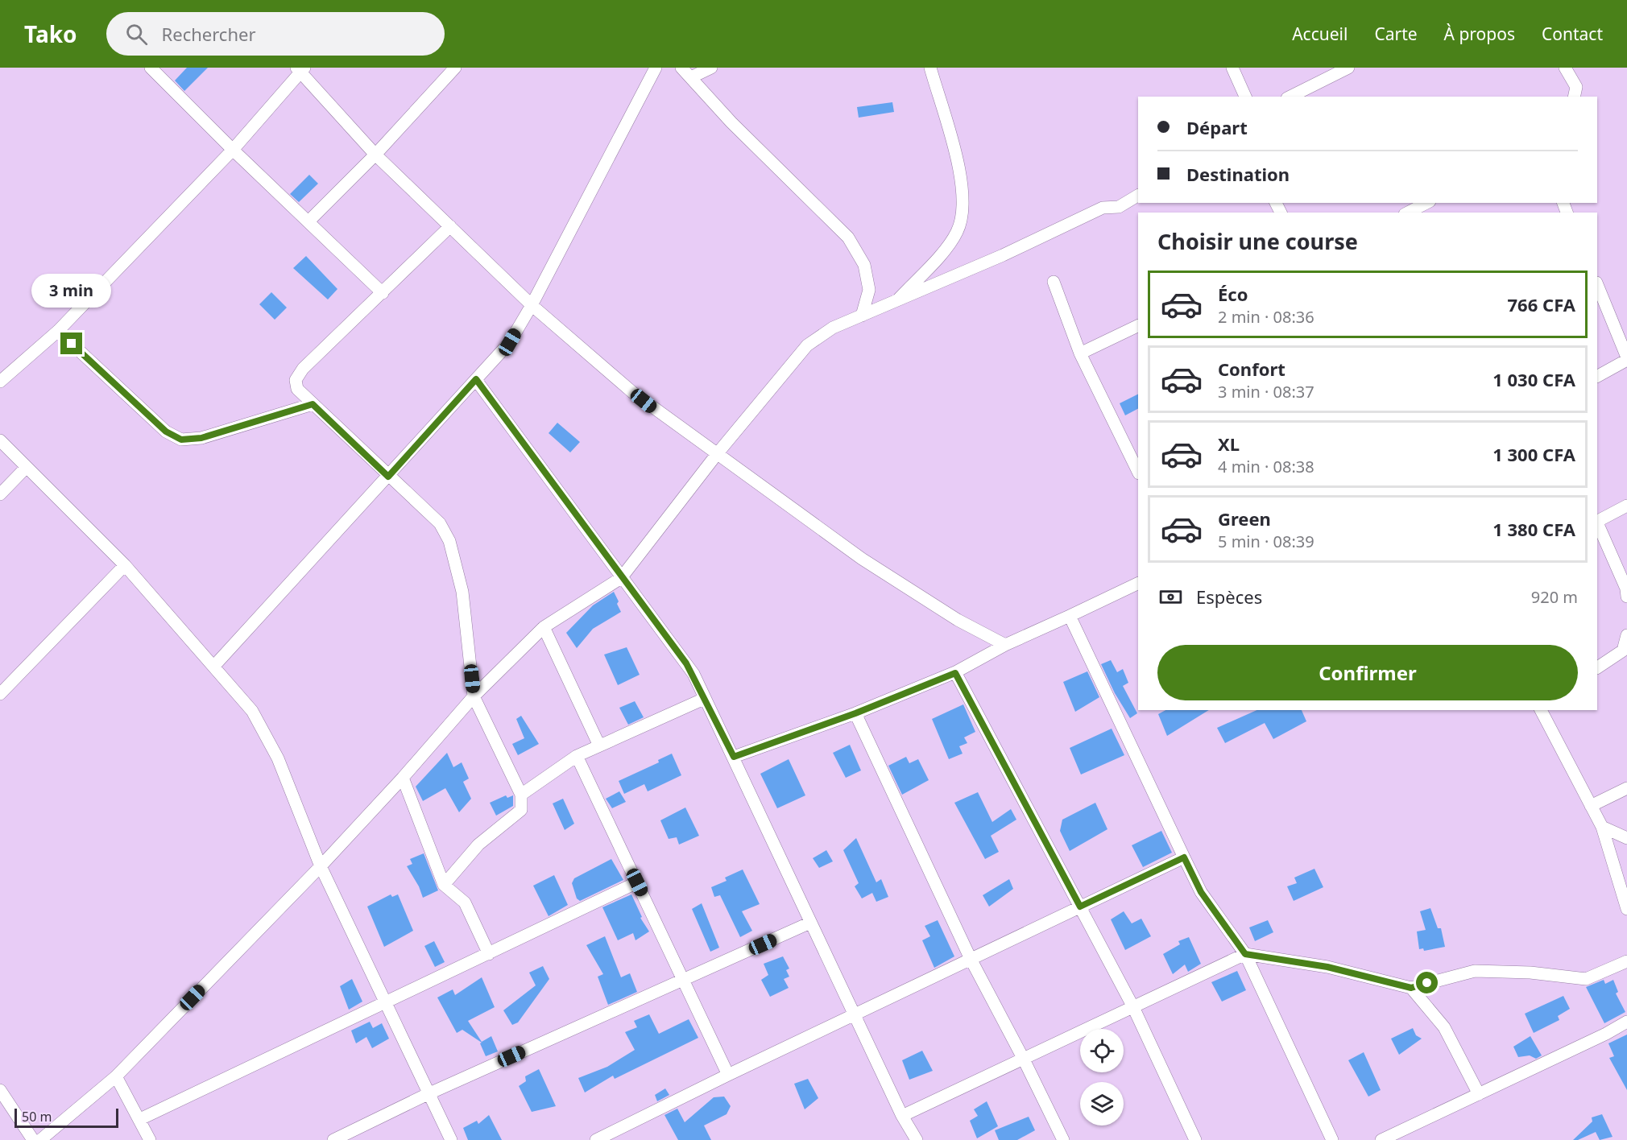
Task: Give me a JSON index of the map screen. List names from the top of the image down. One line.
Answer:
{"scale_bar":"50 m","page":{"header":"Tako","search":"Rechercher","nav":["Accueil","Carte","À propos","Contact"],"banner":["Départ","Destination"],"heading":"Choisir une course","list":[{"name":"Éco","note":"2 min · 08:36","value":"766 CFA"},{"name":"Confort","note":"3 min · 08:37","value":"1 030 CFA"},{"name":"XL","note":"4 min · 08:38","value":"1 300 CFA"},{"name":"Green","note":"5 min · 08:39","value":"1 380 CFA"}],"bubble":"3 min","pay":["Espèces","920 m"],"buttons":"Confirmer","scale":"50 m"}}
